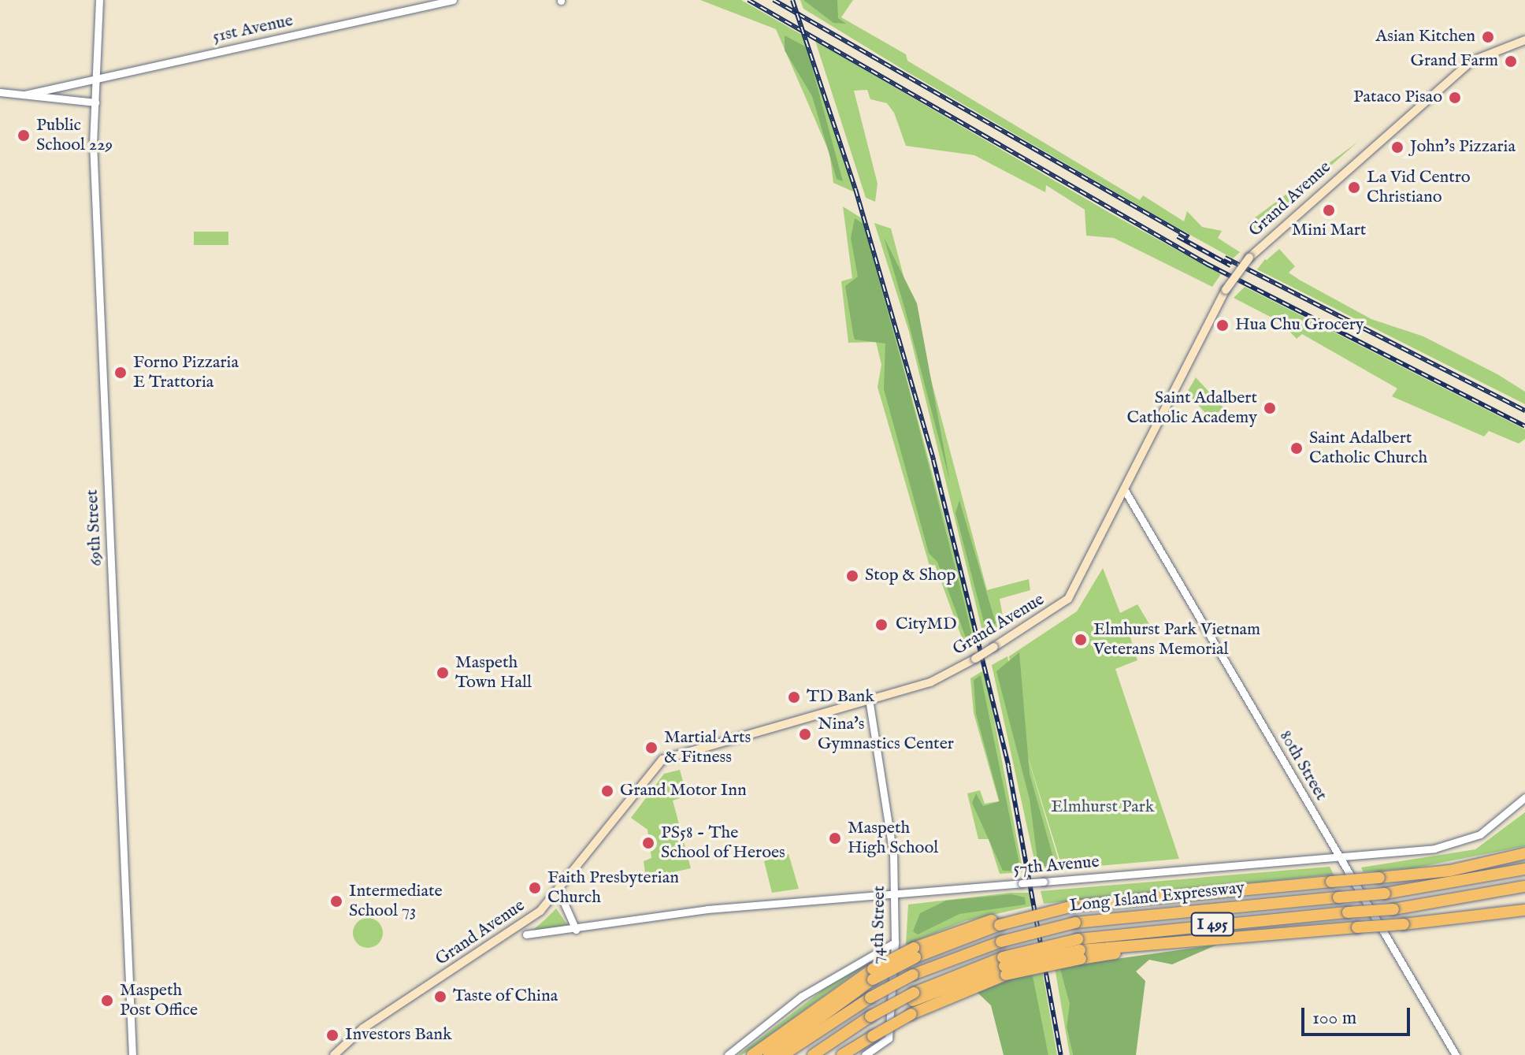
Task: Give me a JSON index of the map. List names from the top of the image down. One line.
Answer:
{"streets":{"highway":["Long Island Expressway","I 495"],"main road":["Grand Avenue"],"street":["51st Avenue","69th Street","80th Street","57th Avenue","74th Street"]},"crossings":[["51st Avenue","69th Street"],["Grand Avenue","80th Street"],["Grand Avenue","74th Street"],["80th Street","57th Avenue"],["57th Avenue","74th Street"]],"parks":["Elmhurst Park"],"places":["Asian Kitchen","Grand Farm","Pataco Pisao","Public School 229","John's Pizzaria","La Vid Centro Christiano","Mini Mart","Hua Chu Grocery","Forno Pizzaria E Trattoria","Saint Adalbert Catholic Academy","Saint Adalbert Catholic Church","Stop & Shop","CityMD","Elmhurst Park Vietnam Veterans Memorial","Maspeth Town Hall","TD Bank","Nina's Gymnastics Center","Martial Arts & Fitness","Grand Motor Inn","Maspeth High School","PS58 - The School of Heroes","Faith Presbyterian Church","Intermediate School 73","Taste of China","Maspeth Post Office","Investors Bank"],"scale_bar":"100 m"}
